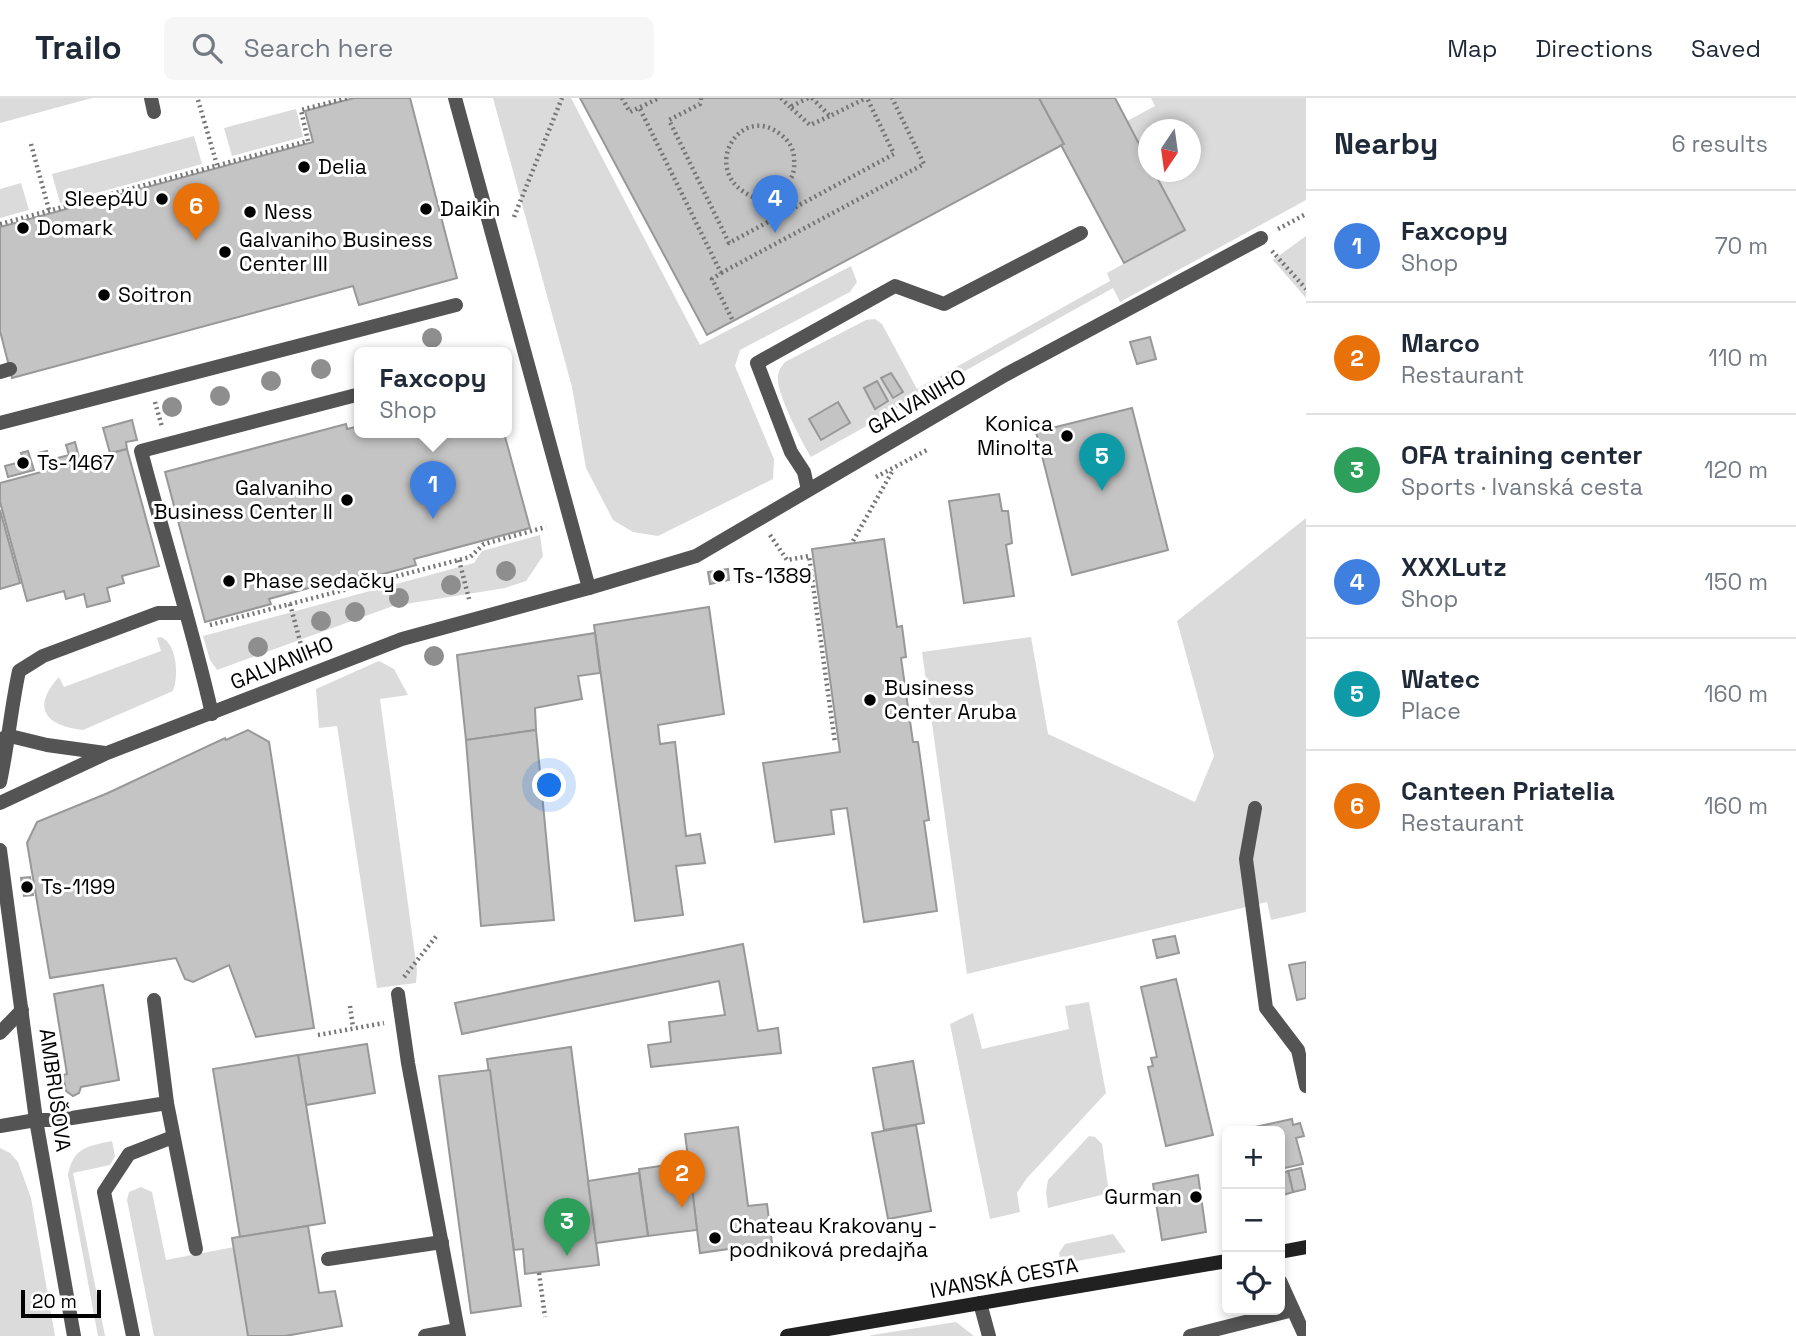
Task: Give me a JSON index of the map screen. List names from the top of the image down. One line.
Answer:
{"streets":{"street":["GALVANIHO","AMBRUŠOVA","IVANSKÁ CESTA"]},"places":["Delia","Sleep4U","Daikin","Ness","Domark","Galvaniho Business Center III","Soitron","Konica Minolta","Ts-1467","Galvaniho Business Center II","Ts-1389","Phase sedačky","Business Center Aruba","Ts-1199","Gurman","Chateau Krakovany - podniková predajňa"],"scale_bar":"20 m","north":"bottom","page":{"header":"Trailo","search":"Search here","nav":["Map","Directions","Saved"],"heading":["Nearby","6 results"],"pins":["4","6","5","1","2","3"],"list":[{"mark":"1","name":"Faxcopy","note":"Shop","value":"70 m"},{"mark":"2","name":"Marco","note":"Restaurant","value":"110 m"},{"mark":"3","name":"OFA training center","note":"Sports · Ivanská cesta","value":"120 m"},{"mark":"4","name":"XXXLutz","note":"Shop","value":"150 m"},{"mark":"5","name":"Watec","note":"Place","value":"160 m"},{"mark":"6","name":"Canteen Priatelia","note":"Restaurant","value":"160 m"}],"popup":["Faxcopy","Shop"],"map_buttons":["+","−"],"scale":"20 m"}}
